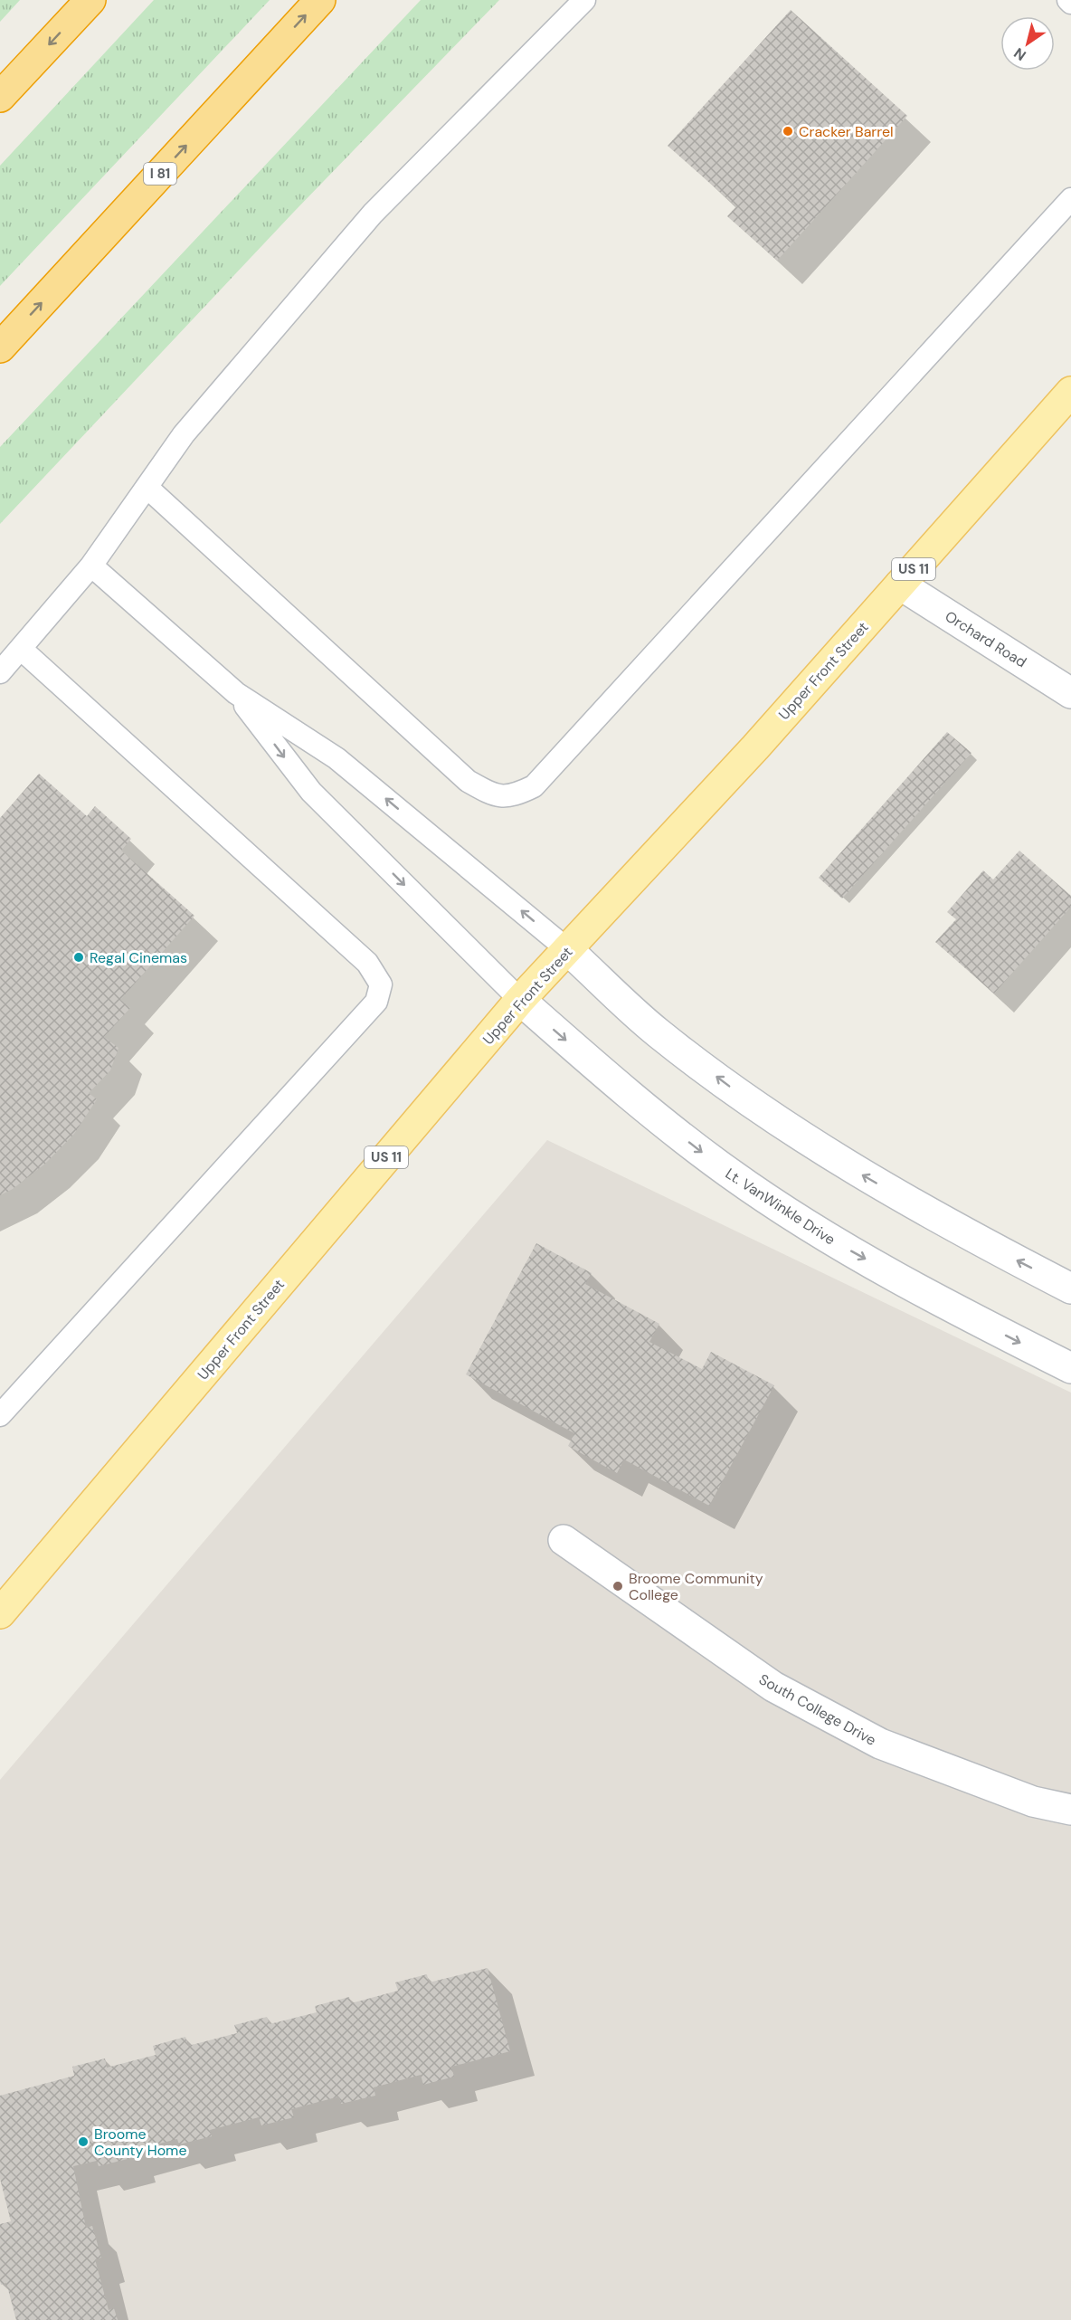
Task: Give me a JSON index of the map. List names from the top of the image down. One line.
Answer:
{"streets":{"highway":["I 81"],"main road":["US 11","Upper Front Street"],"street":["Orchard Road","Lt. VanWinkle Drive","South College Drive"]},"crossings":[["Orchard Road","Upper Front Street"],["Upper Front Street","Lt. VanWinkle Drive"]],"places":["Cracker Barrel","Regal Cinemas","Broome Community College","Broome County Home"],"north":"bottom left"}
